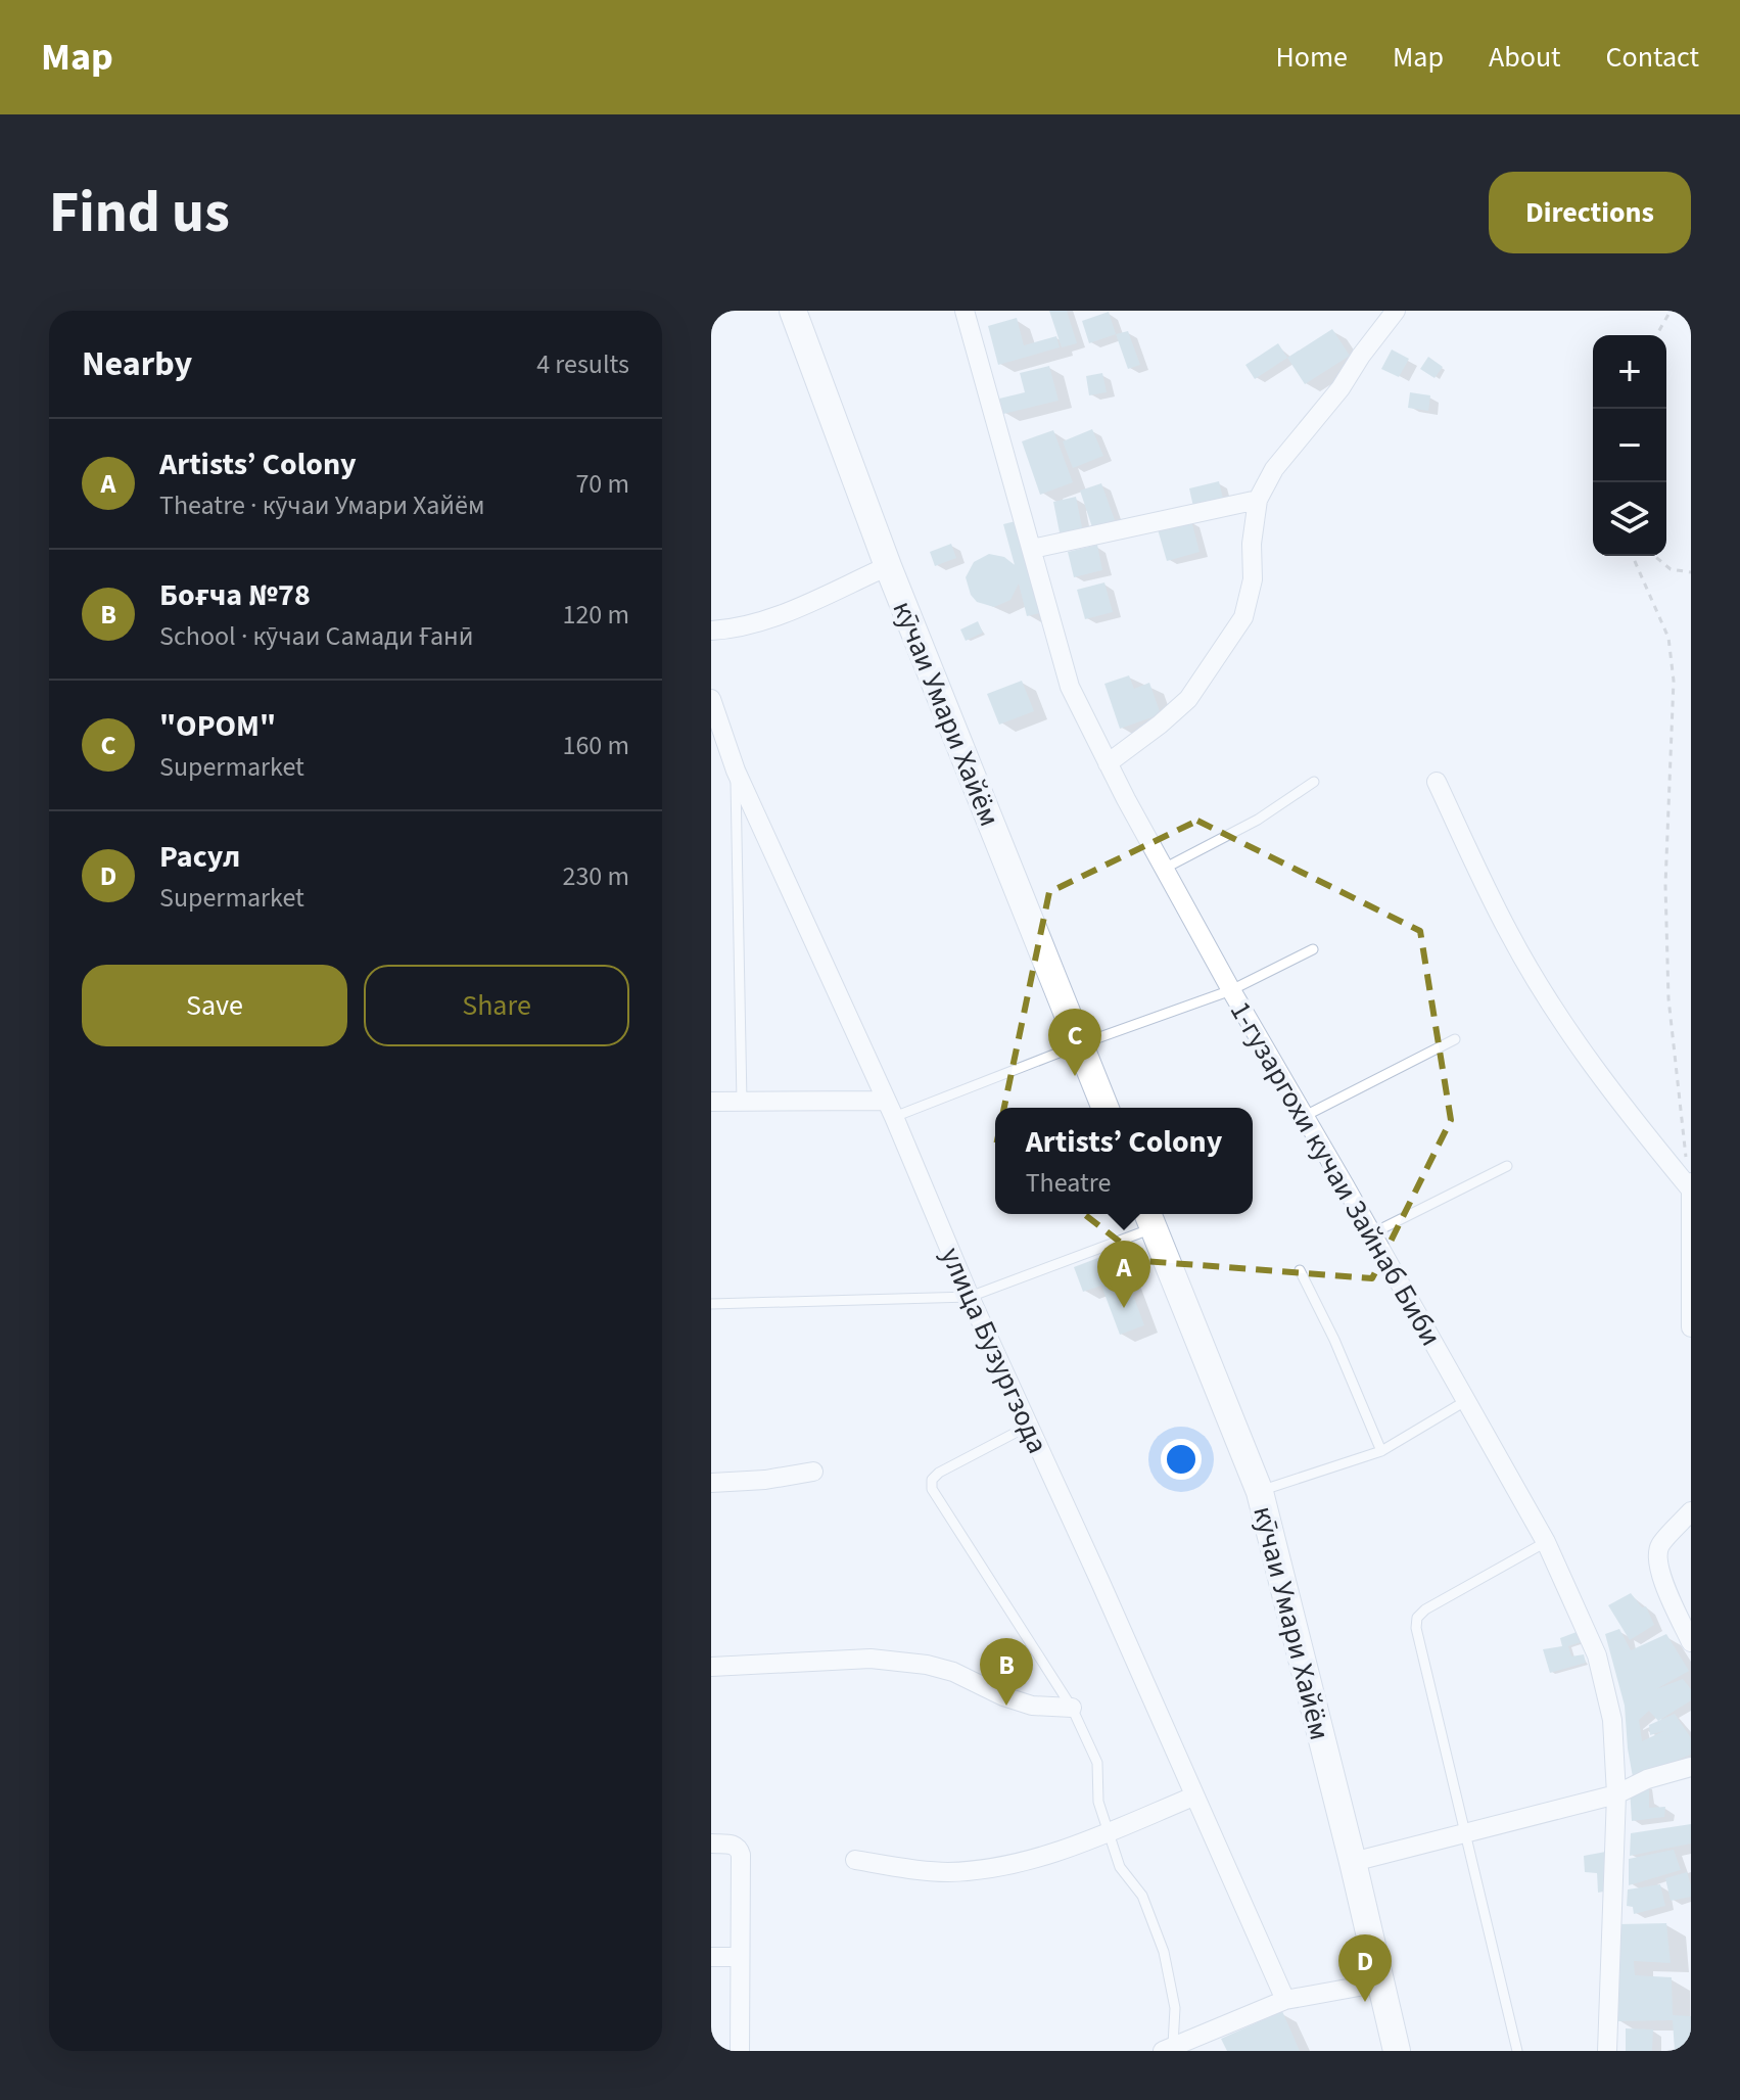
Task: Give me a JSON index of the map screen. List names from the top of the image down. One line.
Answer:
{"streets":{"main road":["кӯчаи Умари Хайём"],"street":["1-гузаргохи кучаи Зайнаб Биби","улица Бузургзода"]},"page":{"header":"Map","nav":["Home","Map","About","Contact"],"buttons":["Directions",["Save","Share"]],"title":"Find us","heading":["Nearby","4 results"],"map_buttons":["+","−"],"list":[{"mark":"A","name":"Artists’ Colony","note":"Theatre · кӯчаи Умари Хайём","value":"70 m"},{"mark":"B","name":"Боғча №78","note":"School · кӯчаи Самади Ғанӣ","value":"120 m"},{"mark":"C","name":"\"OPOM\"","note":"Supermarket","value":"160 m"},{"mark":"D","name":"Расул","note":"Supermarket","value":"230 m"}],"pins":["C","A","B","D"],"popup":["Artists’ Colony","Theatre"]}}
